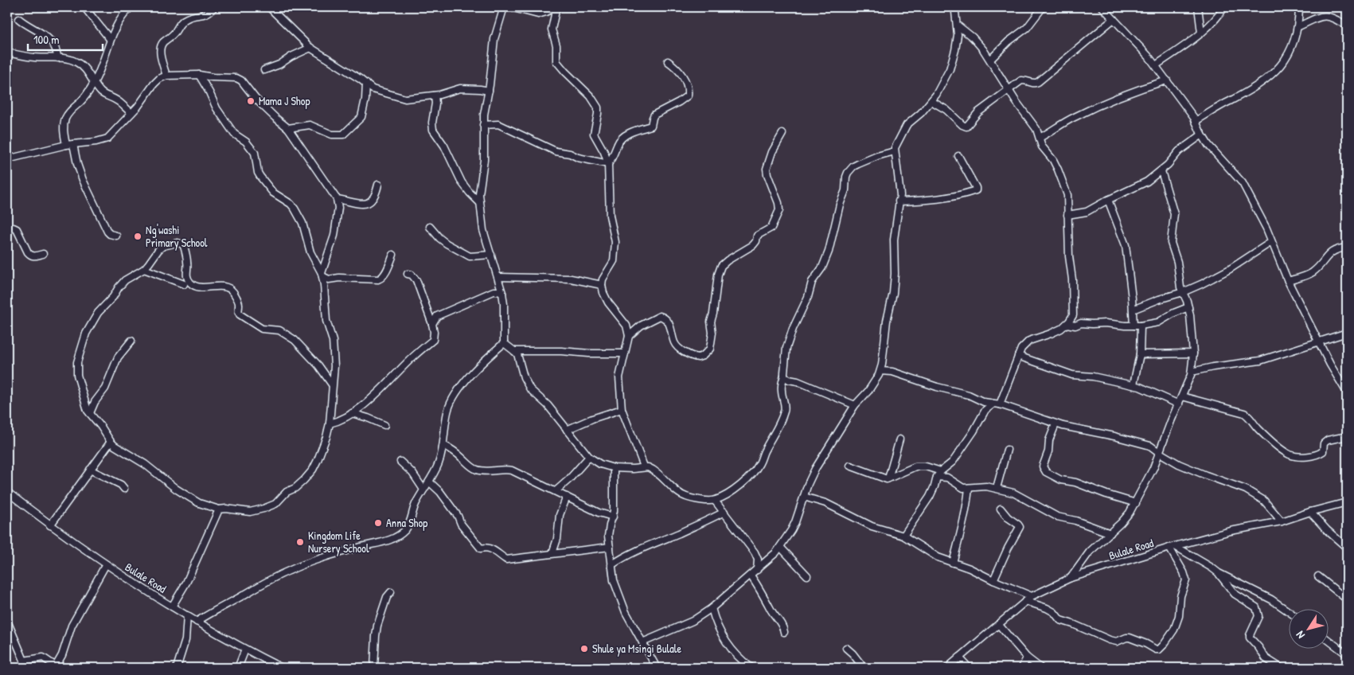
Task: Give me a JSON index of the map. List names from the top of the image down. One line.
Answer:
{"streets":{"street":["Bulale Road"]},"places":["Mama J Shop","Ng'washi Primary School","Anna Shop","Kingdom Life Nursery School","Shule ya Msingi Bulale"],"scale_bar":"100 m","north":"bottom left"}
